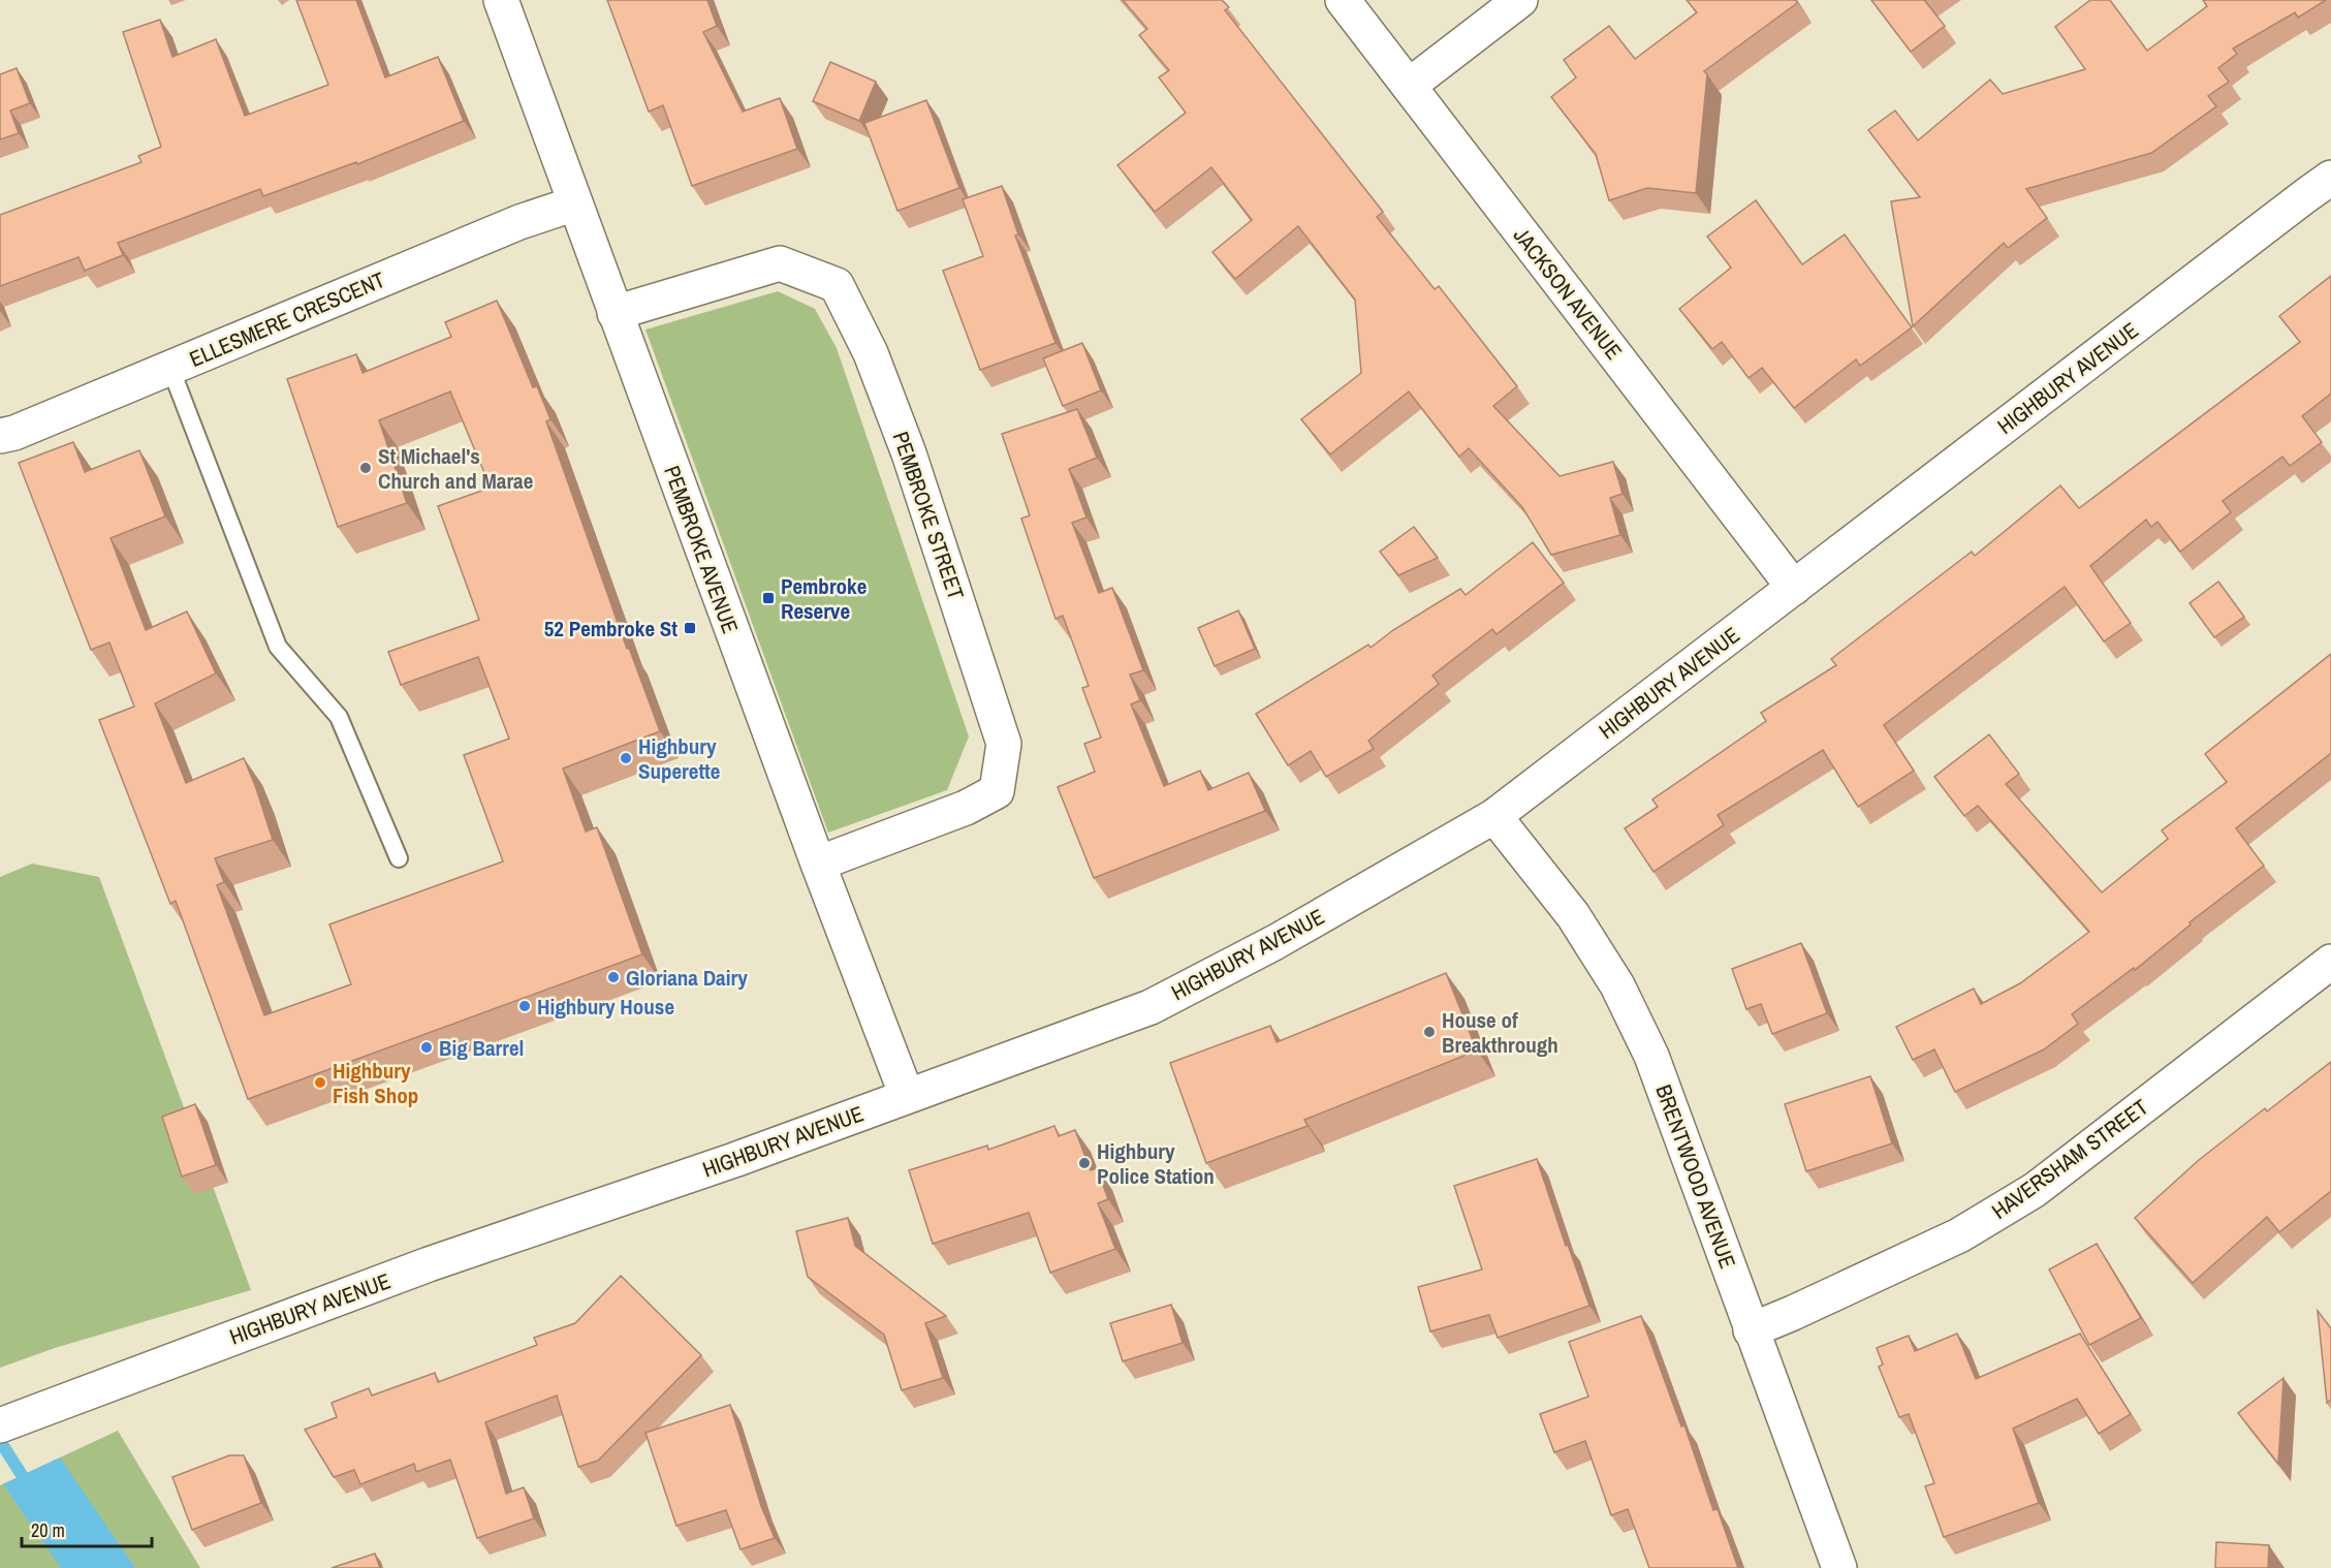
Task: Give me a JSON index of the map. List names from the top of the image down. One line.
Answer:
{"streets":{"street":["JACKSON AVENUE","ELLESMERE CRESCENT","HIGHBURY AVENUE","PEMBROKE STREET","PEMBROKE AVENUE","HAVERSHAM STREET","BRENTWOOD AVENUE"]},"crossings":[["JACKSON AVENUE","HIGHBURY AVENUE"],["ELLESMERE CRESCENT","PEMBROKE AVENUE"],["HIGHBURY AVENUE","PEMBROKE AVENUE"],["HIGHBURY AVENUE","BRENTWOOD AVENUE"],["PEMBROKE STREET","PEMBROKE AVENUE"],["HAVERSHAM STREET","BRENTWOOD AVENUE"]],"places":{"other":["St Michael's Church and Marae","Highbury Superette","Gloriana Dairy","Highbury House","House of Breakthrough","Big Barrel","Highbury Fish Shop","Highbury Police Station"],"transit":["Pembroke Reserve","52 Pembroke St"]},"scale_bar":"20 m"}
